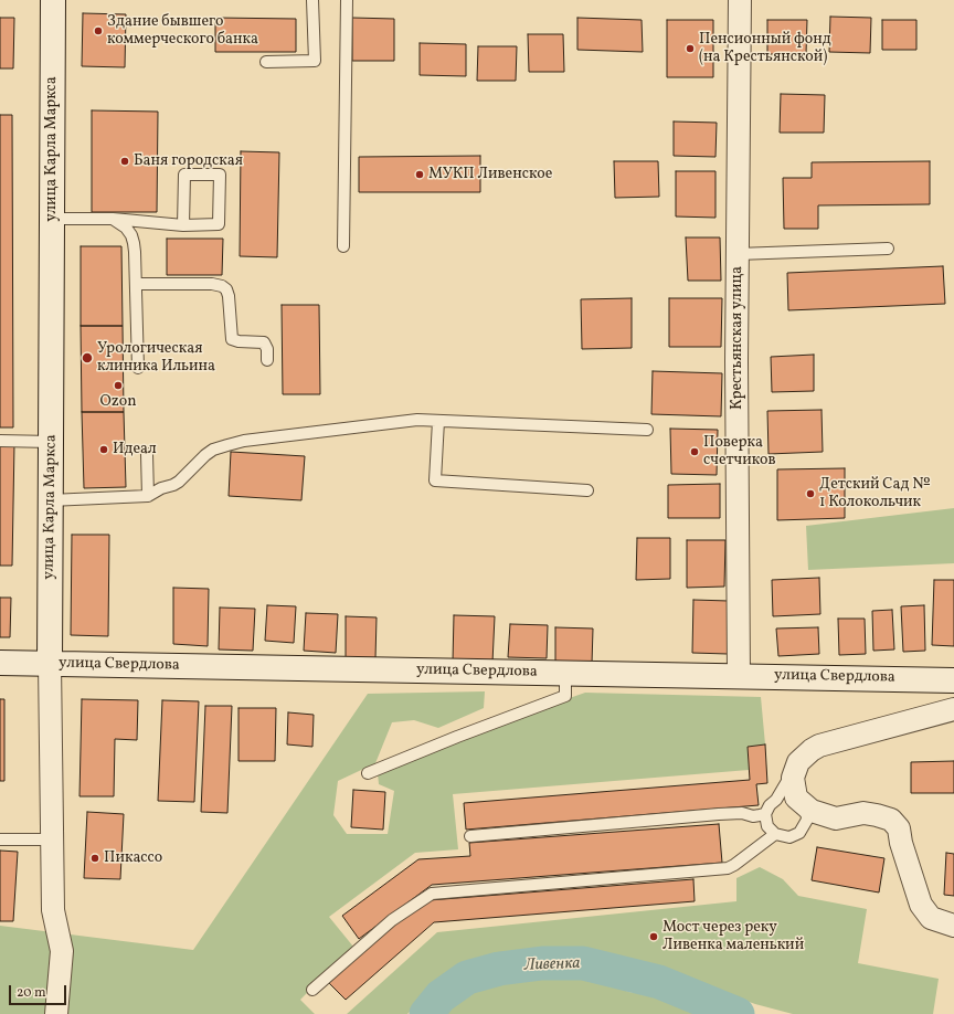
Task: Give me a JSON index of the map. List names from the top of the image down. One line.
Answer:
{"streets":{"main road":["улица Карла Маркса","улица Свердлова"],"street":["Крестьянская улица"]},"crossings":[["улица Карла Маркса","улица Свердлова"],["Крестьянская улица","улица Свердлова"]],"water":["Ливенка"],"places":["Здание бывшего коммерческого банка","Пенсионный фонд (на Крестьянской)","Баня городская","МУКП Ливенское","Урологическая клиника Ильина","Ozon","Идеал","Поверка счетчиков","Детский Сад № 1 Колокольчик","Пикассо","Мост через реку Ливенка маленький"],"scale_bar":"20 m"}
